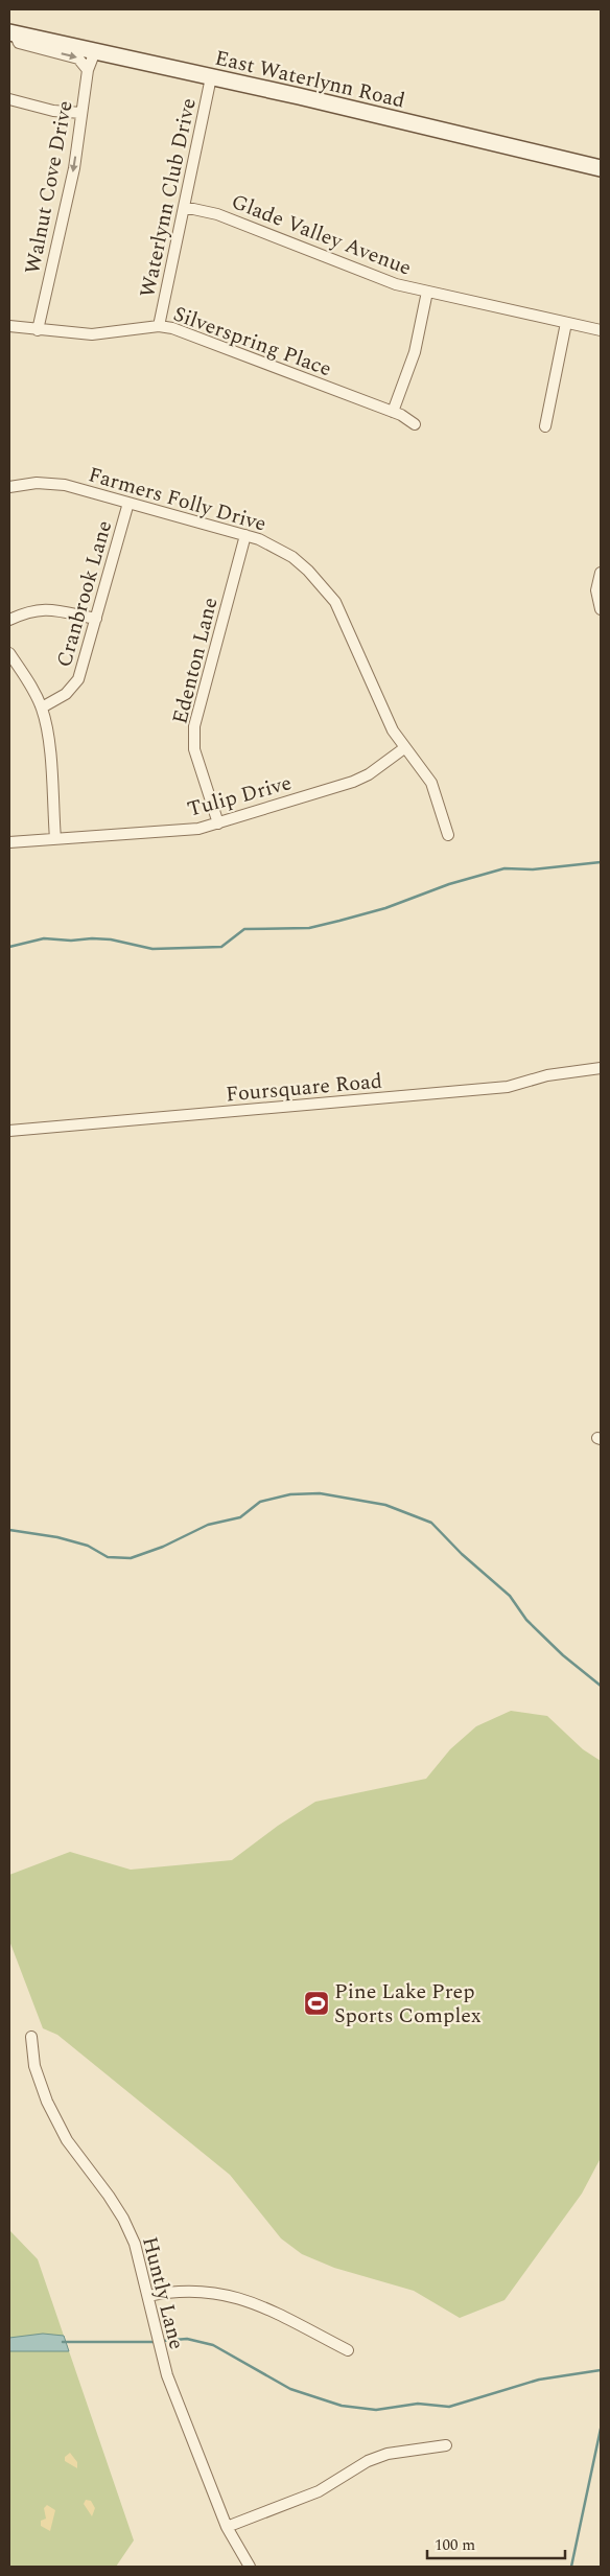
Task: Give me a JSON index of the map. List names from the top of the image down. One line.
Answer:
{"streets":{"street":["East Waterlynn Road","Walnut Cove Drive","Waterlynn Club Drive","Glade Valley Avenue","Silverspring Place","Farmers Folly Drive","Cranbrook Lane","Edenton Lane","Tulip Drive","Foursquare Road","Huntly Lane"]},"crossings":[["East Waterlynn Road","Walnut Cove Drive"],["East Waterlynn Road","Waterlynn Club Drive"],["Walnut Cove Drive","Silverspring Place"],["Waterlynn Club Drive","Glade Valley Avenue"],["Waterlynn Club Drive","Silverspring Place"],["Farmers Folly Drive","Cranbrook Lane"],["Farmers Folly Drive","Edenton Lane"],["Farmers Folly Drive","Tulip Drive"],["Edenton Lane","Tulip Drive"]],"one_way":["Walnut Cove Drive"],"places":{"sports":["Pine Lake Prep Sports Complex"]},"scale_bar":"100 m"}
